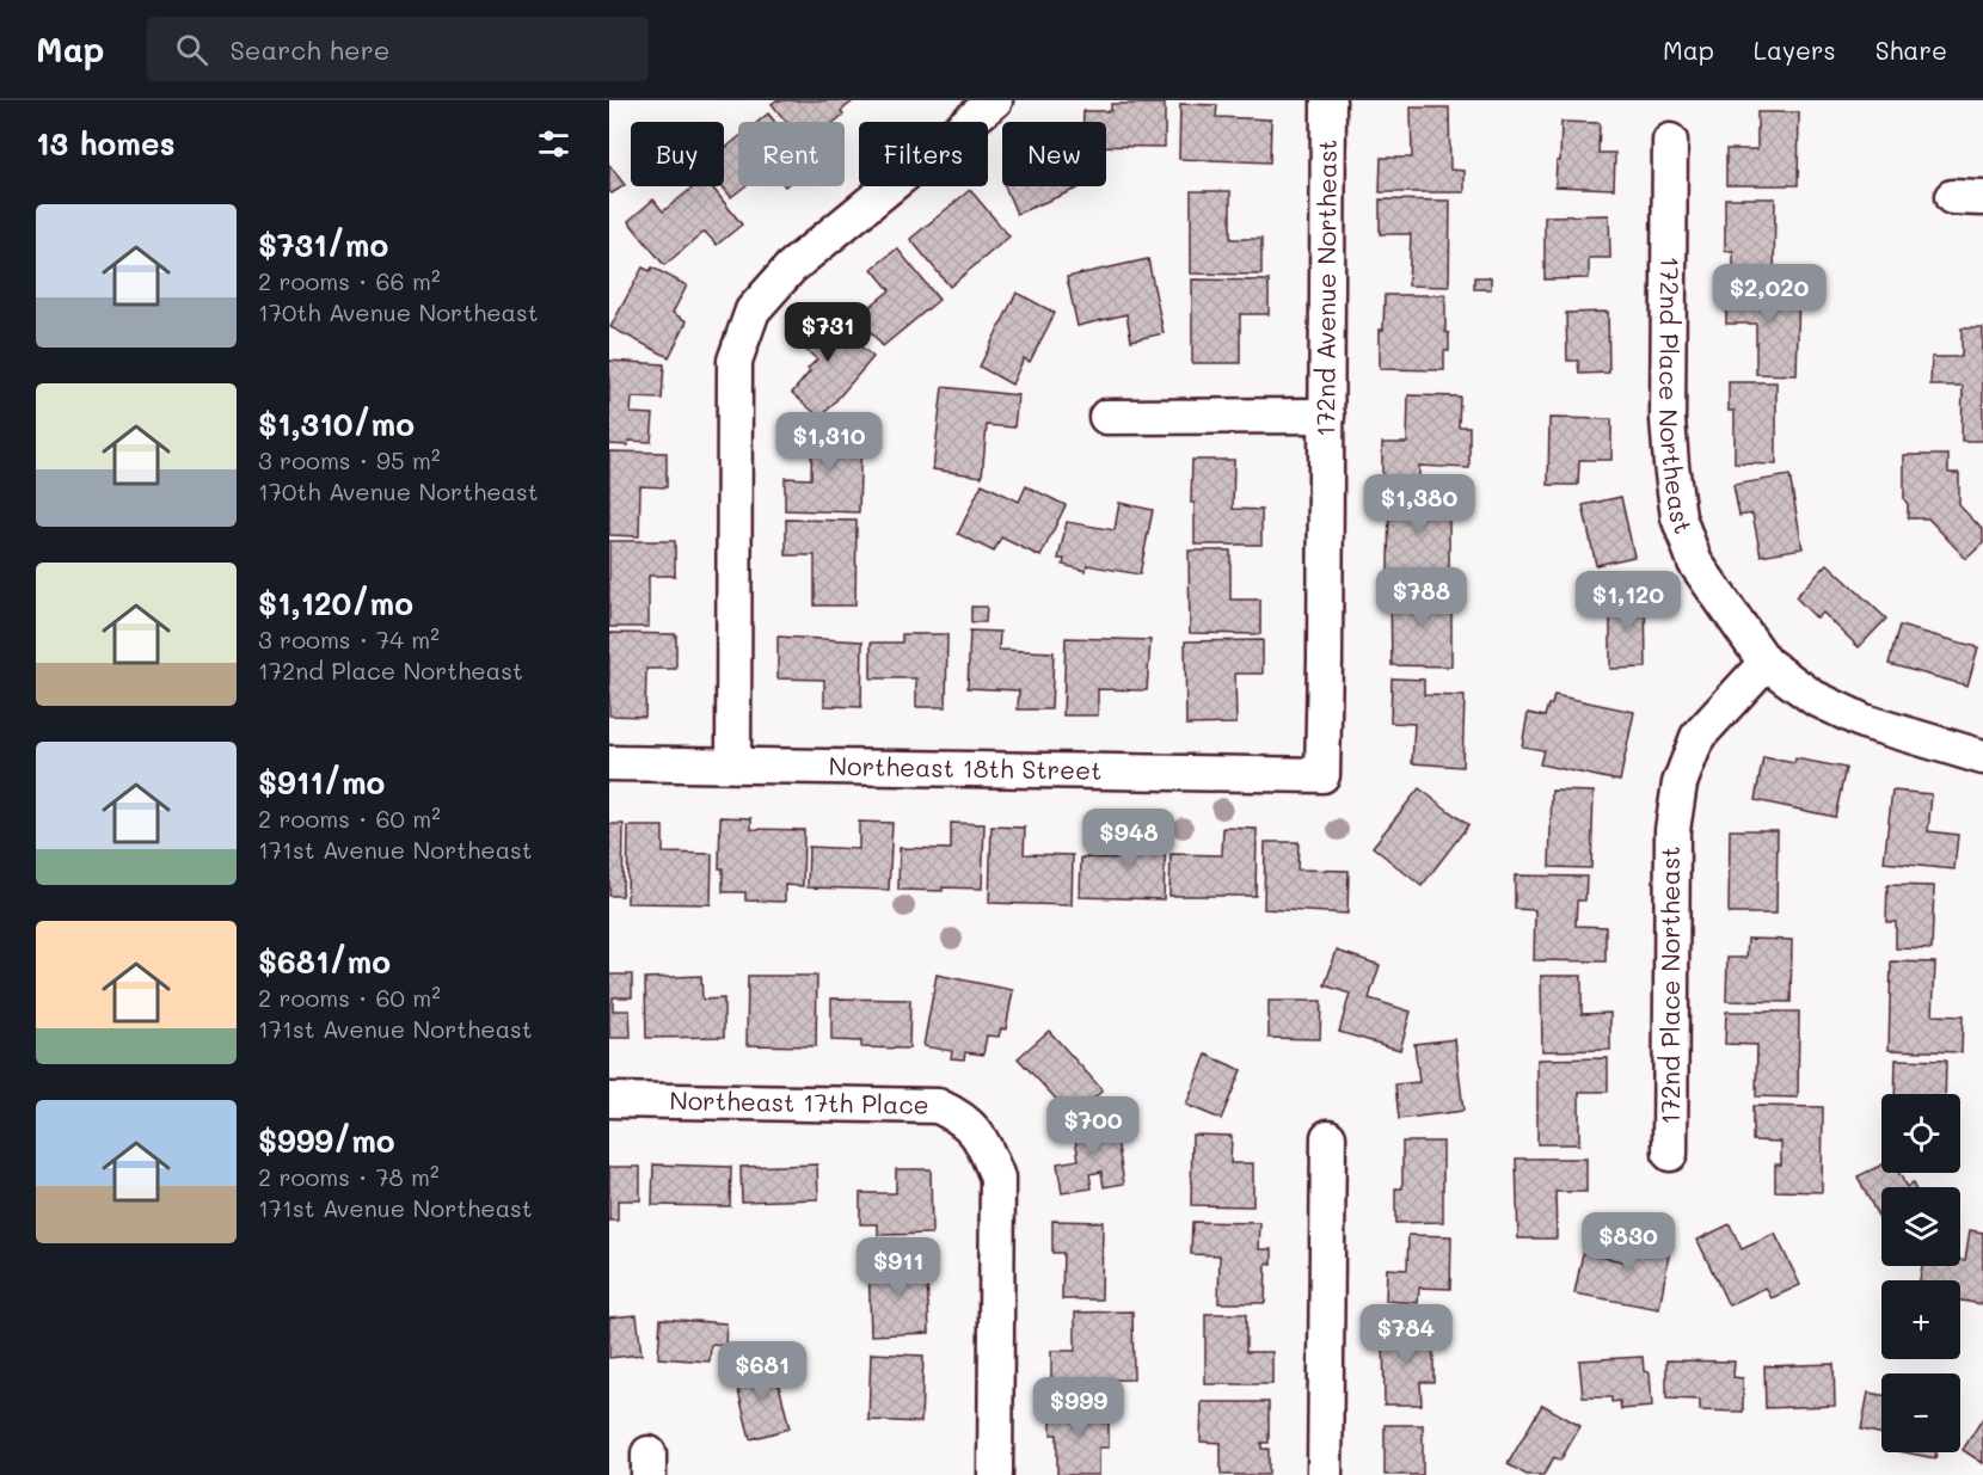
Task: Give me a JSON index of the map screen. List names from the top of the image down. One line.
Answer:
{"streets":{"street":["172nd Avenue Northeast","172nd Place Northeast","Northeast 18th Street","Northeast 17th Place"]},"crossings":[["172nd Avenue Northeast","Northeast 18th Street"]],"page":{"header":"Map","search":"Search here","nav":["Map","Layers","Share"],"heading":"13 homes","chip":["Buy","Rent","Filters","New"],"list":[{"name":"$731/mo","note":"2 rooms · 66 m² · 170th Avenue Northeast"},{"name":"$1,310/mo","note":"3 rooms · 95 m² · 170th Avenue Northeast"},{"name":"$1,120/mo","note":"3 rooms · 74 m² · 172nd Place Northeast"},{"name":"$911/mo","note":"2 rooms · 60 m² · 171st Avenue Northeast"},{"name":"$681/mo","note":"2 rooms · 60 m² · 171st Avenue Northeast"},{"name":"$999/mo","note":"2 rooms · 78 m² · 171st Avenue Northeast"}],"price":["$2,020","$731","$1,310","$1,380","$788","$1,120","$948","$700","$830","$911","$784","$681","$999"],"map_buttons":["+","−"]}}
